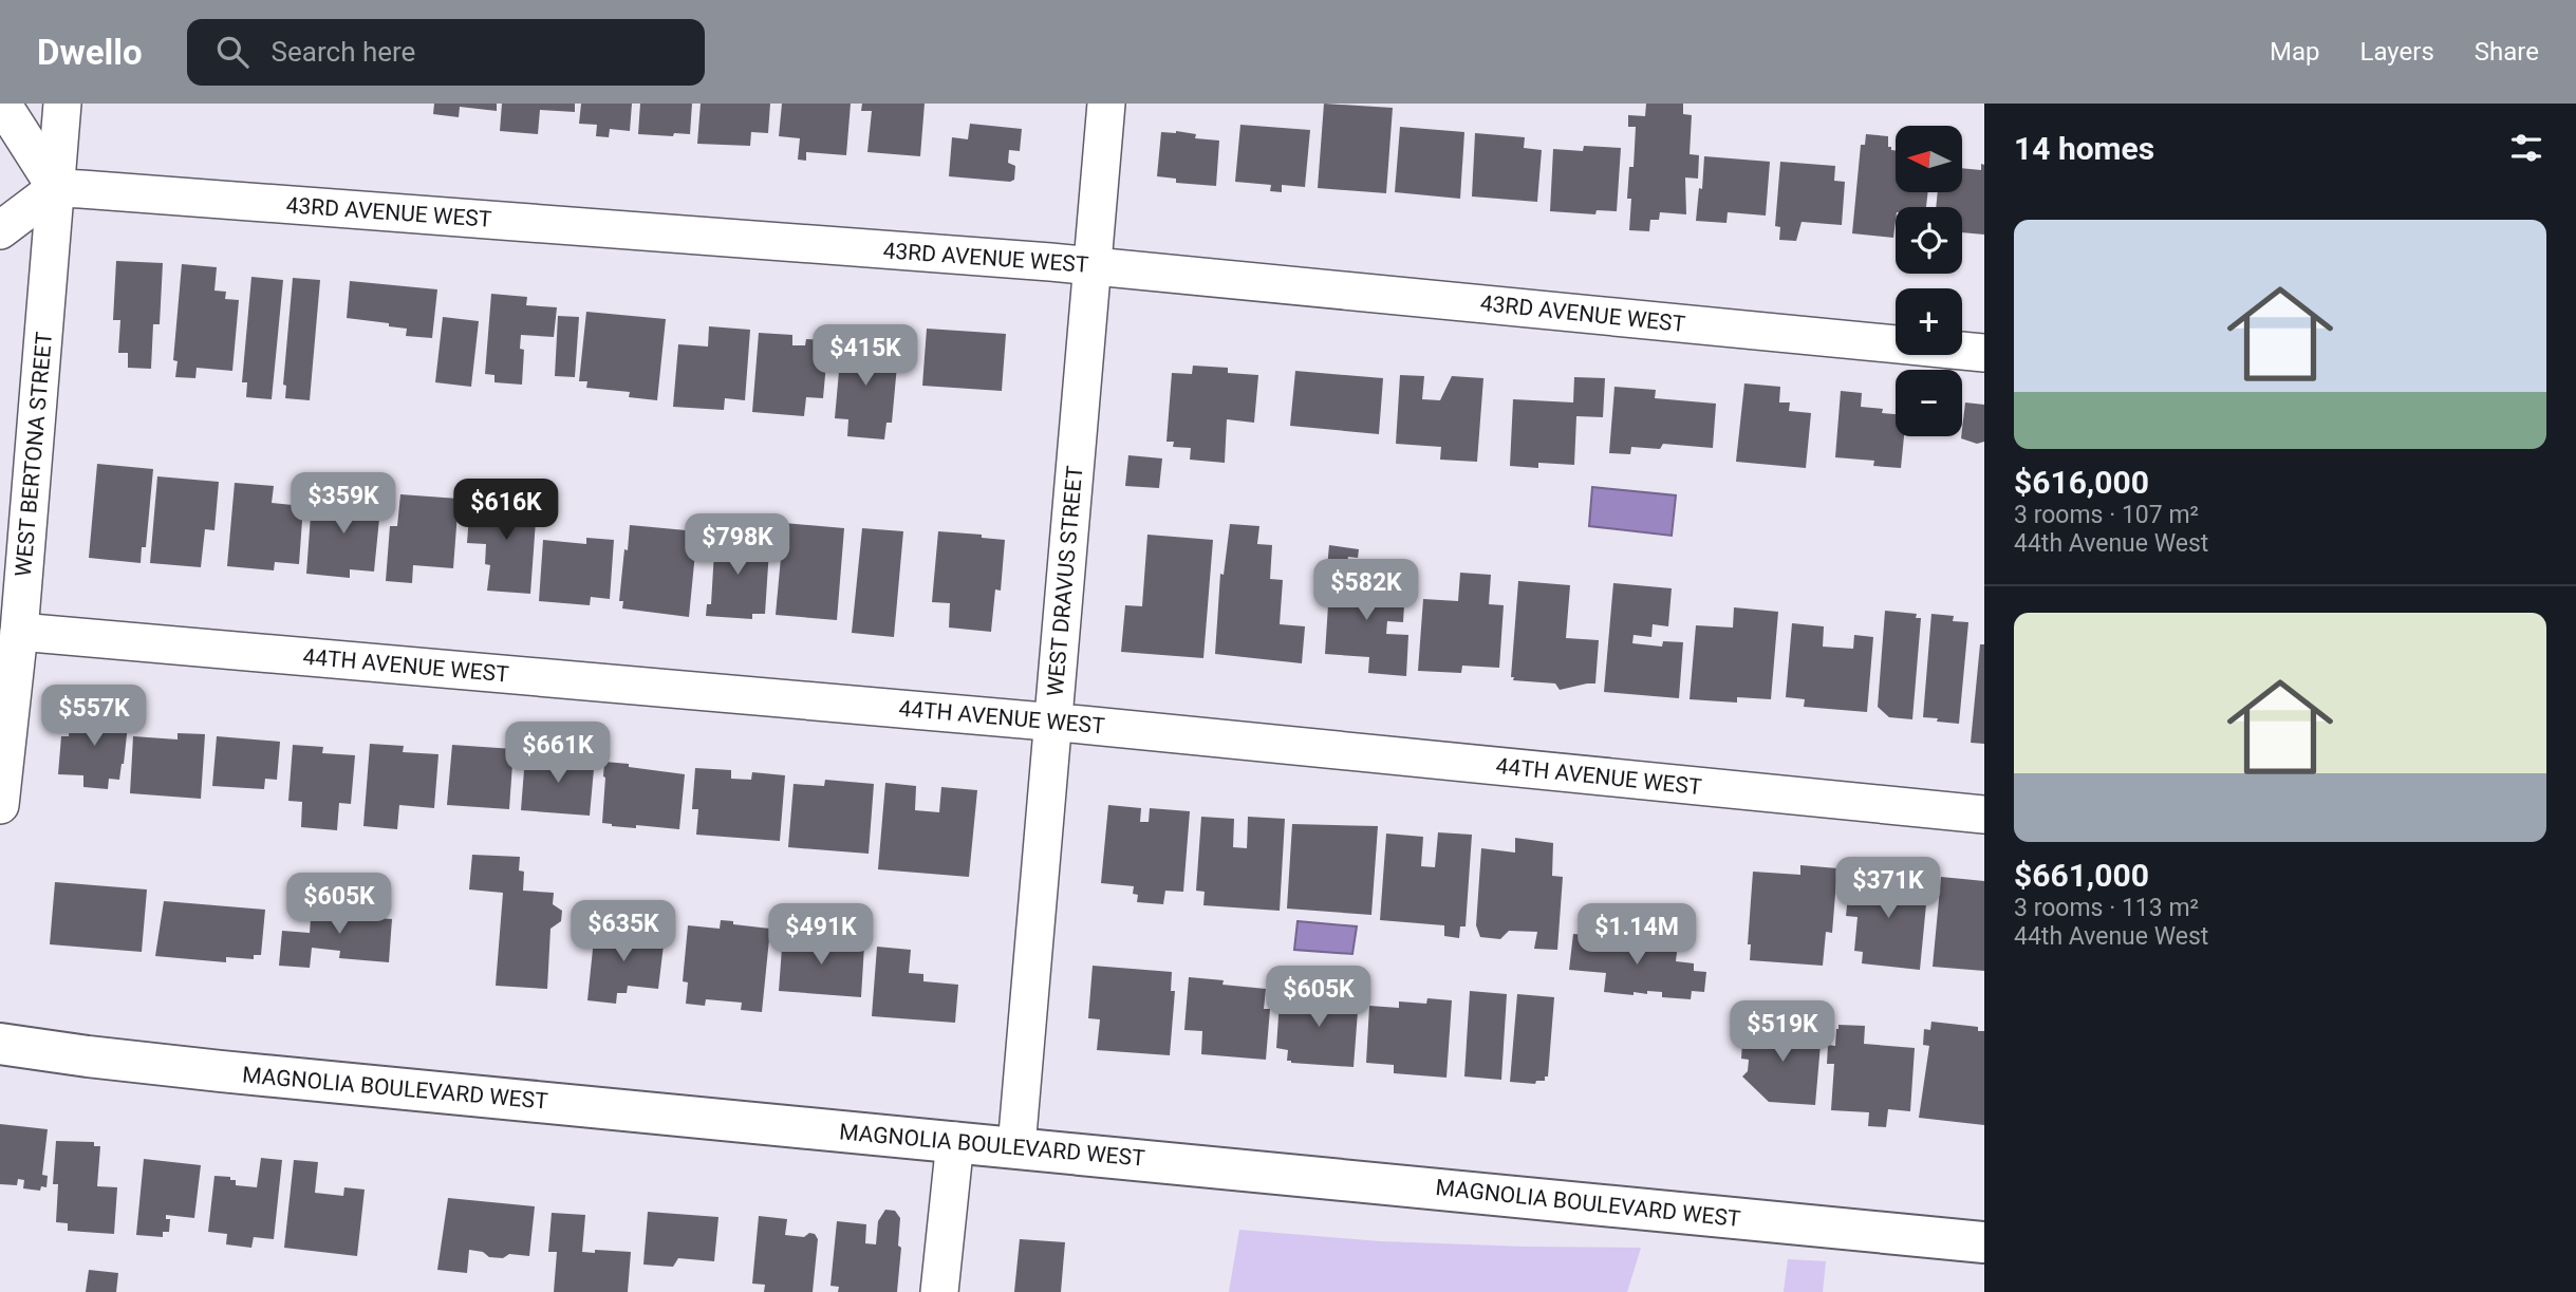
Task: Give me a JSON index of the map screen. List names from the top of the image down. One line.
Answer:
{"streets":{"street":["43RD AVENUE WEST","WEST BERTONA STREET","WEST DRAVUS STREET","44TH AVENUE WEST","MAGNOLIA BOULEVARD WEST"]},"crossings":[["43RD AVENUE WEST","WEST BERTONA STREET"],["43RD AVENUE WEST","WEST DRAVUS STREET"],["WEST BERTONA STREET","44TH AVENUE WEST"],["WEST DRAVUS STREET","44TH AVENUE WEST"],["WEST DRAVUS STREET","MAGNOLIA BOULEVARD WEST"]],"north":"left","page":{"header":"Dwello","search":"Search here","nav":["Map","Layers","Share"],"heading":"14 homes","map_buttons":["+","−"],"list":[{"name":"$616,000","note":"3 rooms · 107 m² · 44th Avenue West"},{"name":"$661,000","note":"3 rooms · 113 m² · 44th Avenue West"}],"price":["$415K","$359K","$616K","$798K","$582K","$557K","$661K","$371K","$605K","$635K","$491K","$1.14M","$605K","$519K"]}}
